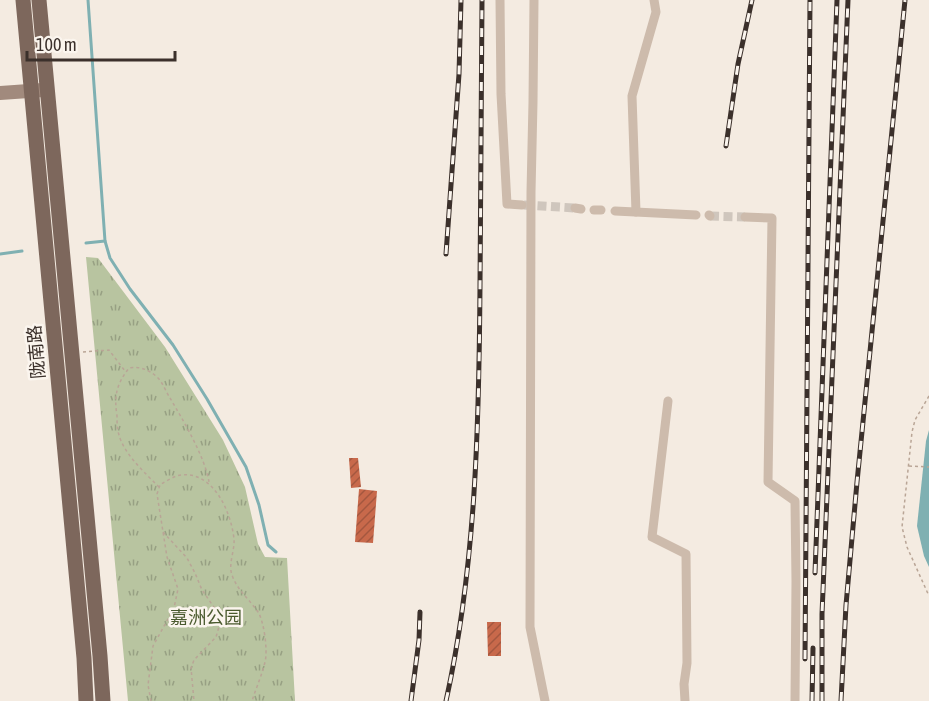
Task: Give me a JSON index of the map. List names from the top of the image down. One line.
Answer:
{"streets":{"main road":["陇南路"]},"parks":["嘉洲公园"],"scale_bar":"100 m"}
